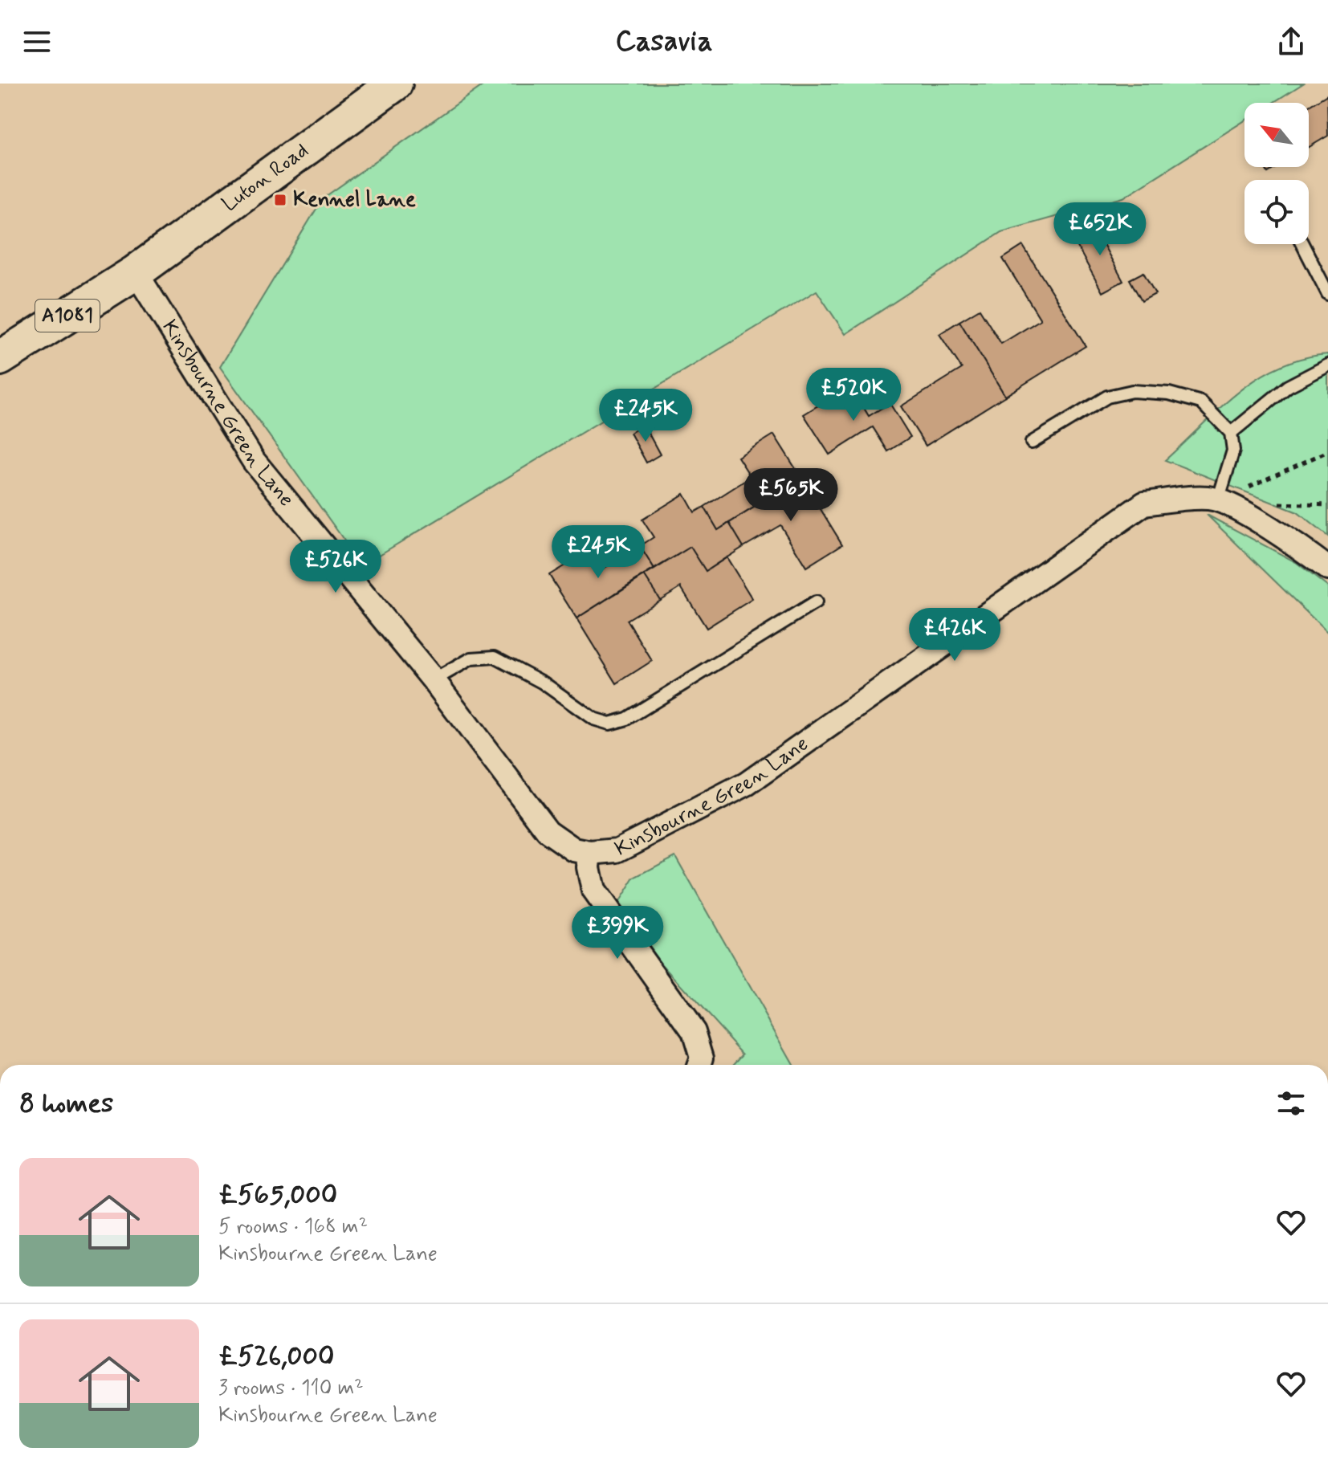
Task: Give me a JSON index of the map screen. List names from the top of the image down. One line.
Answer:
{"streets":{"main road":["Luton Road","A1081"],"street":["Kinsbourne Green Lane"]},"crossings":[["Luton Road","A1081"],["Luton Road","Kinsbourne Green Lane"],["A1081","Kinsbourne Green Lane"]],"places":{"transit":["Kennel Lane"]},"north":"top left","page":{"header":"Casavia","price":["£652K","£520K","£245K","£565K","£245K","£526K","£426K","£399K"],"heading":"8 homes","list":[{"name":"£565,000","note":"5 rooms · 168 m² · Kinsbourne Green Lane"},{"name":"£526,000","note":"3 rooms · 110 m² · Kinsbourne Green Lane"}]}}
